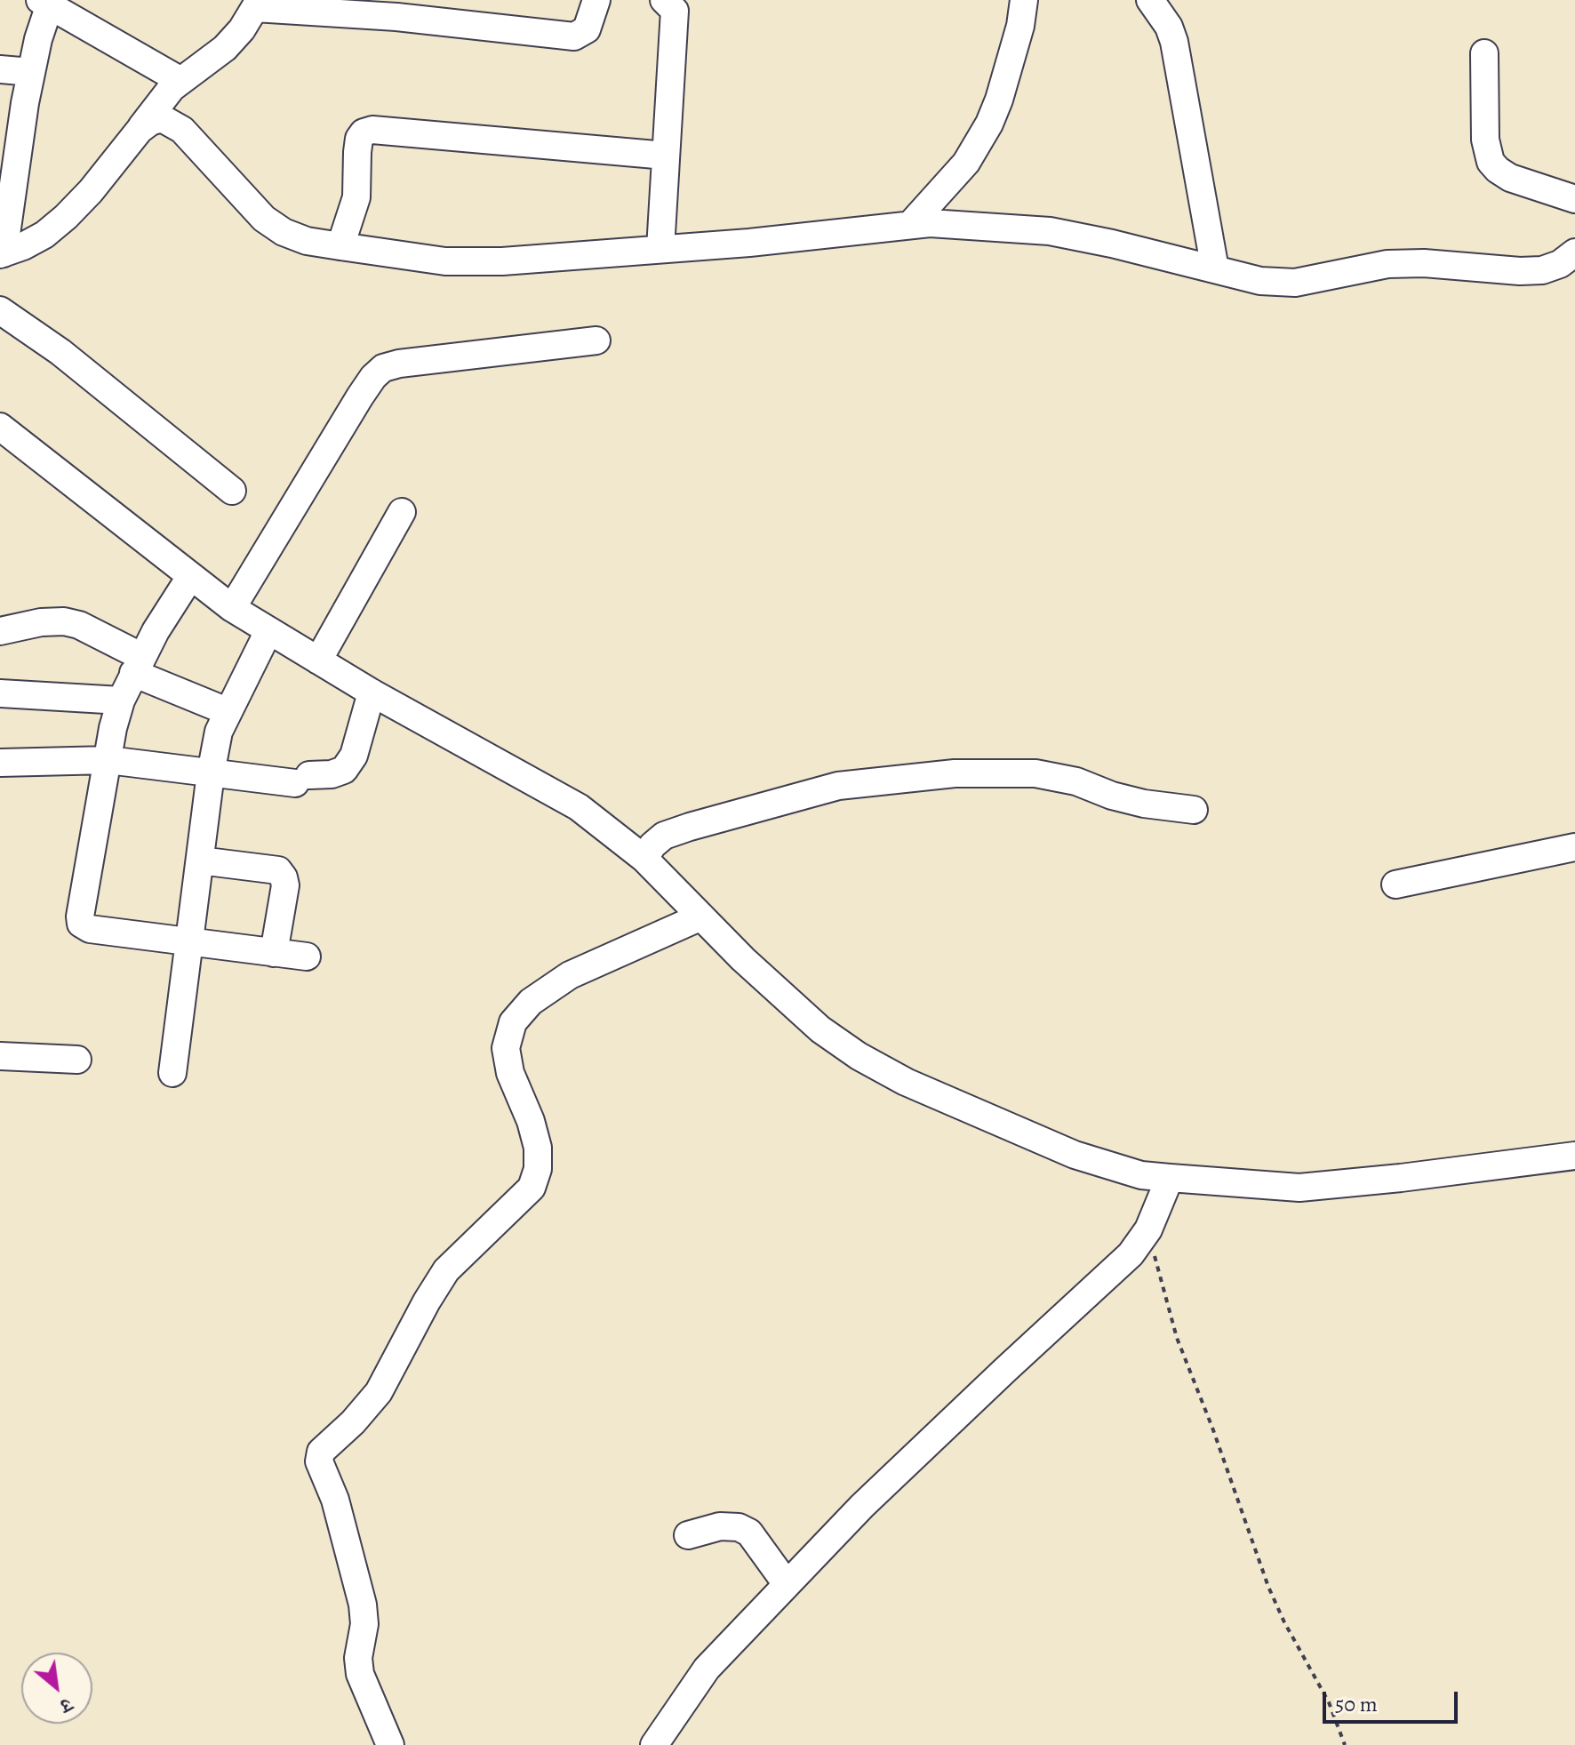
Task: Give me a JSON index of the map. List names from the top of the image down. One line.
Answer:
{"scale_bar":"50 m","north":"bottom right"}
